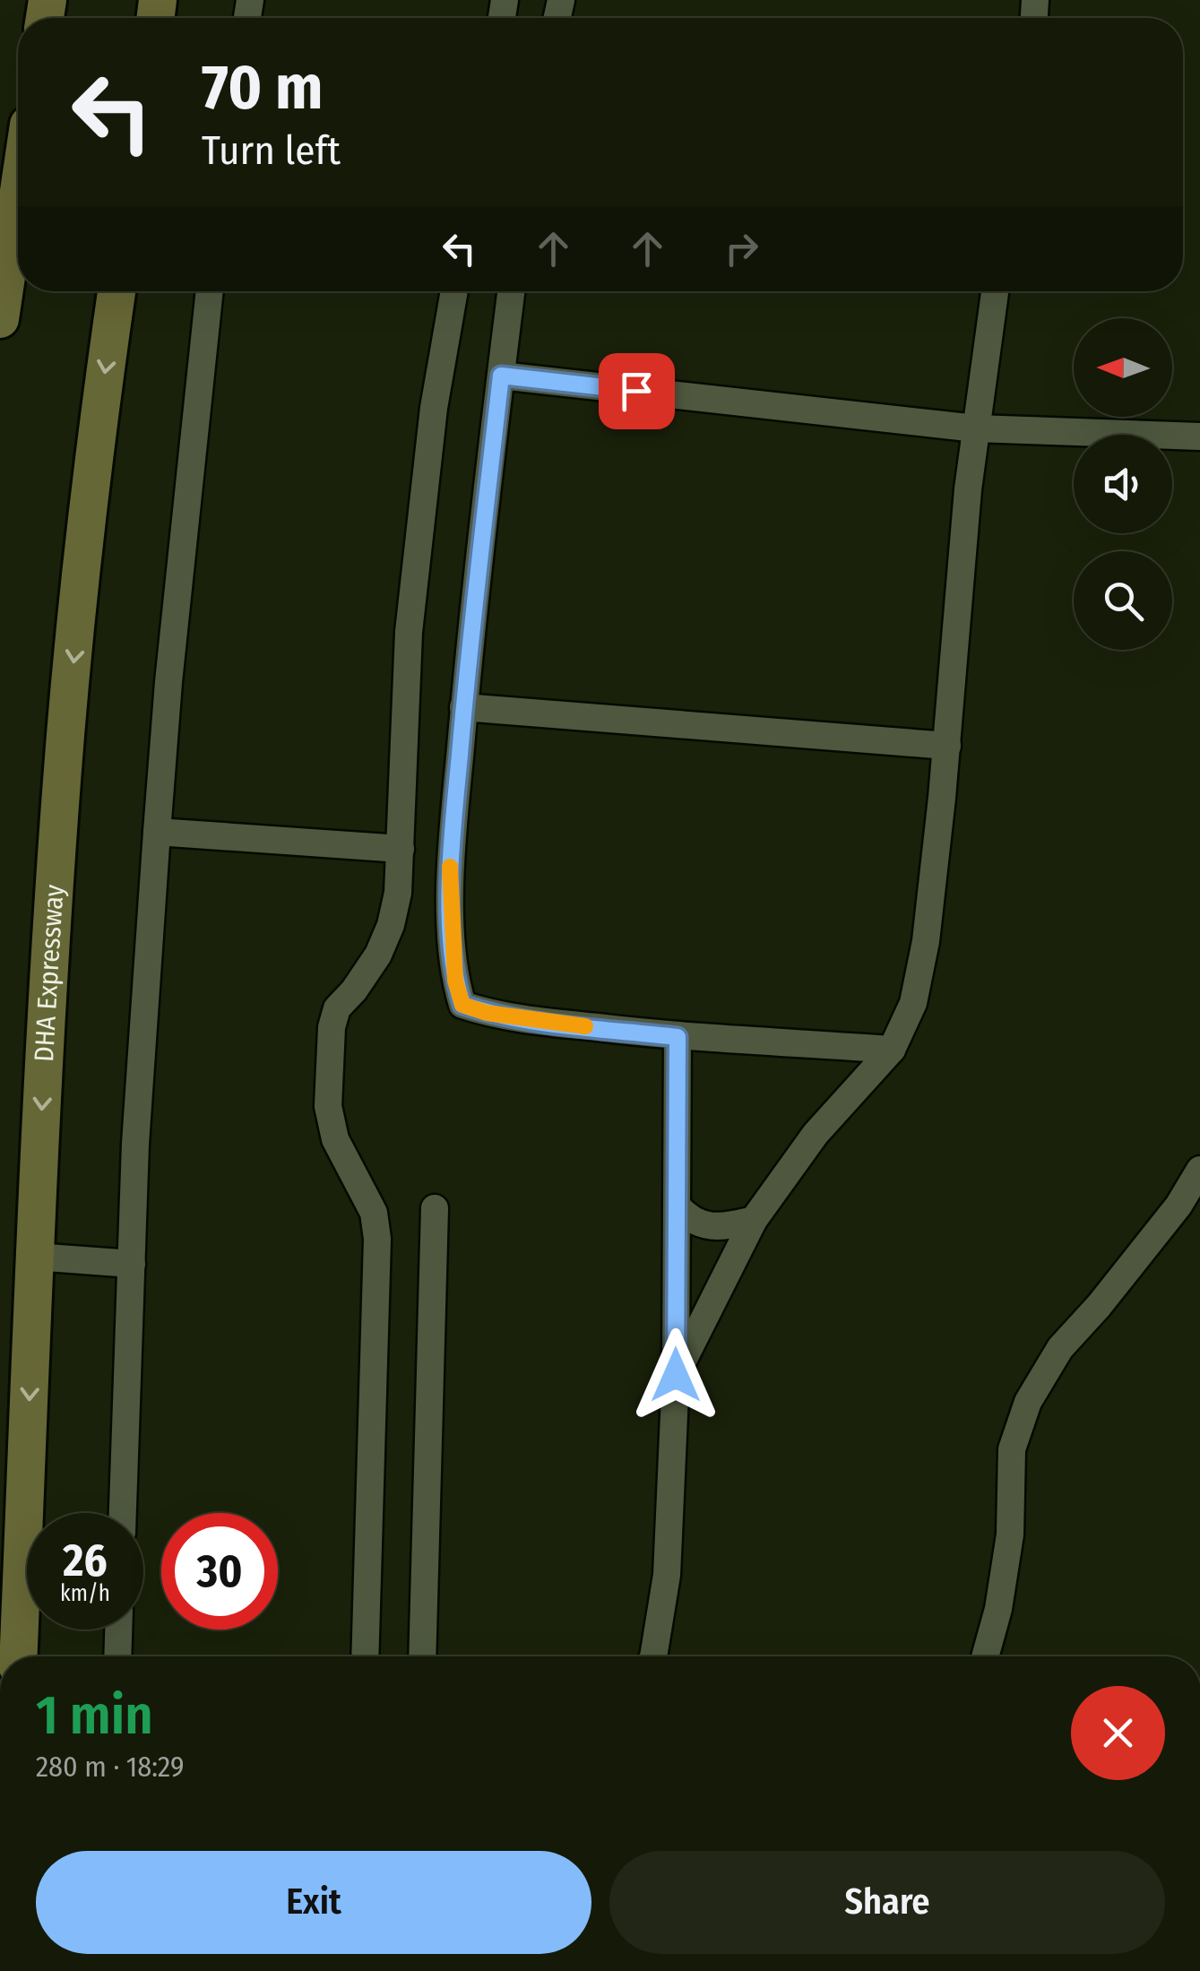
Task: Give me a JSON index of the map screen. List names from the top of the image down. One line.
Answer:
{"streets":{"main road":["DHA Expressway"]},"one_way":["DHA Expressway"],"north":"left","page":{"turn":["70 m","Turn left"],"speed":"26 km/h","limit":"30","heading":["1 min","280 m · 18:29"],"buttons":["Exit","Share"]}}
